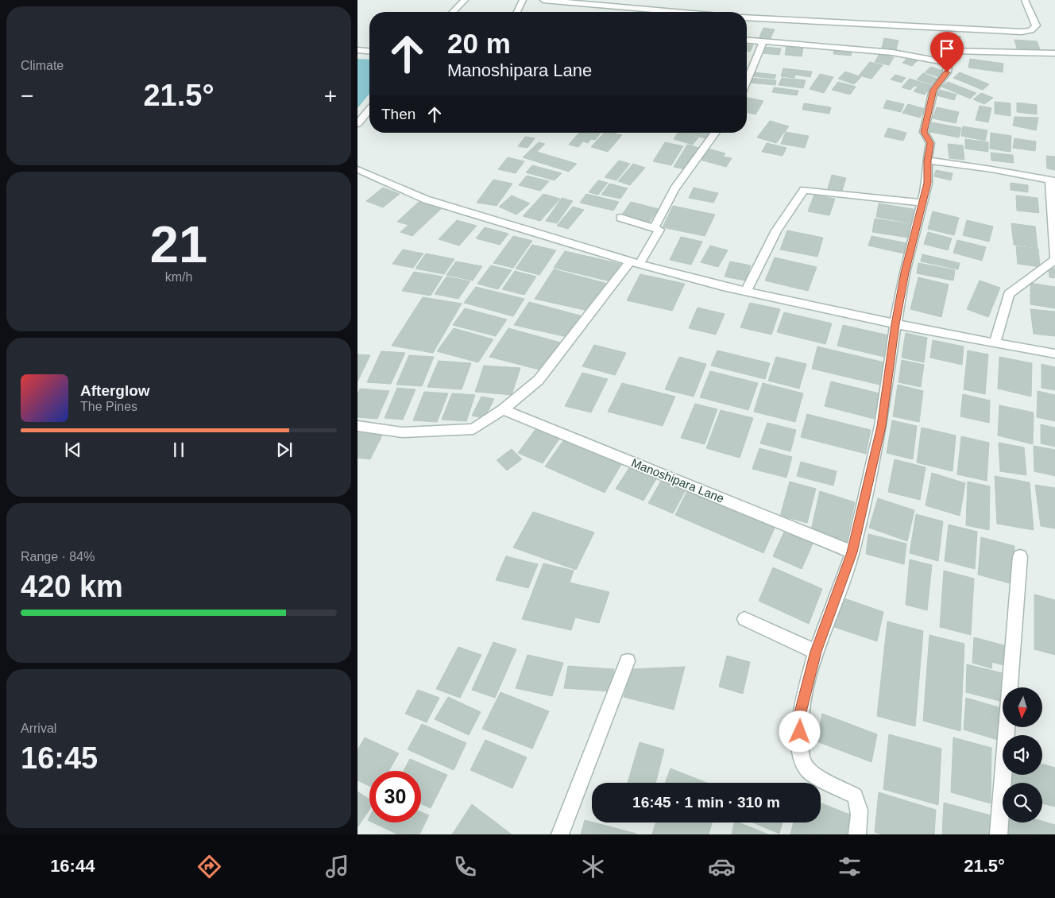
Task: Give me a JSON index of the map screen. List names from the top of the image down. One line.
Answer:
{"streets":{"street":["Manoshipara Lane"]},"north":"bottom","page":{"tile":["Climate",["21","km/h"],["Range · 84%","420 km"],["Arrival","16:45"]],"turn":["20 m","Manoshipara Lane"],"heat":["−","21.5°","+"],"then":"Then","song":["Afterglow","The Pines"],"limit":"30","trip":"16:45 · 1 min · 310 m","tabs":["16:44","21.5°"]}}
